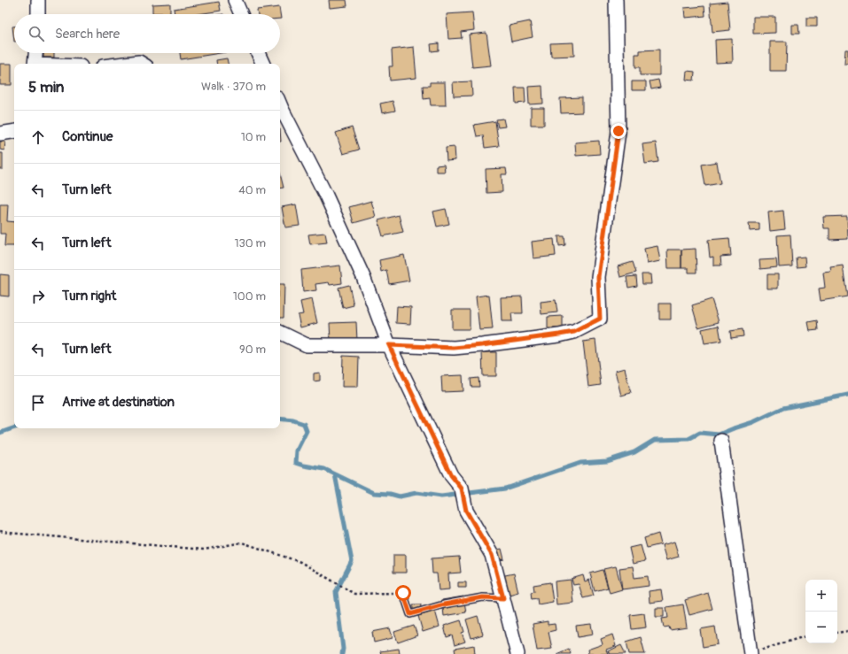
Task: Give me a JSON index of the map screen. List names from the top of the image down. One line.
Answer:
{"page":{"search":"Search here","heading":["5 min","Walk · 370 m"],"list":[["Continue","10 m"],["Turn left","40 m"],["Turn left","130 m"],["Turn right","100 m"],["Turn left","90 m"],"Arrive at destination"],"map_buttons":["+","−"]}}
